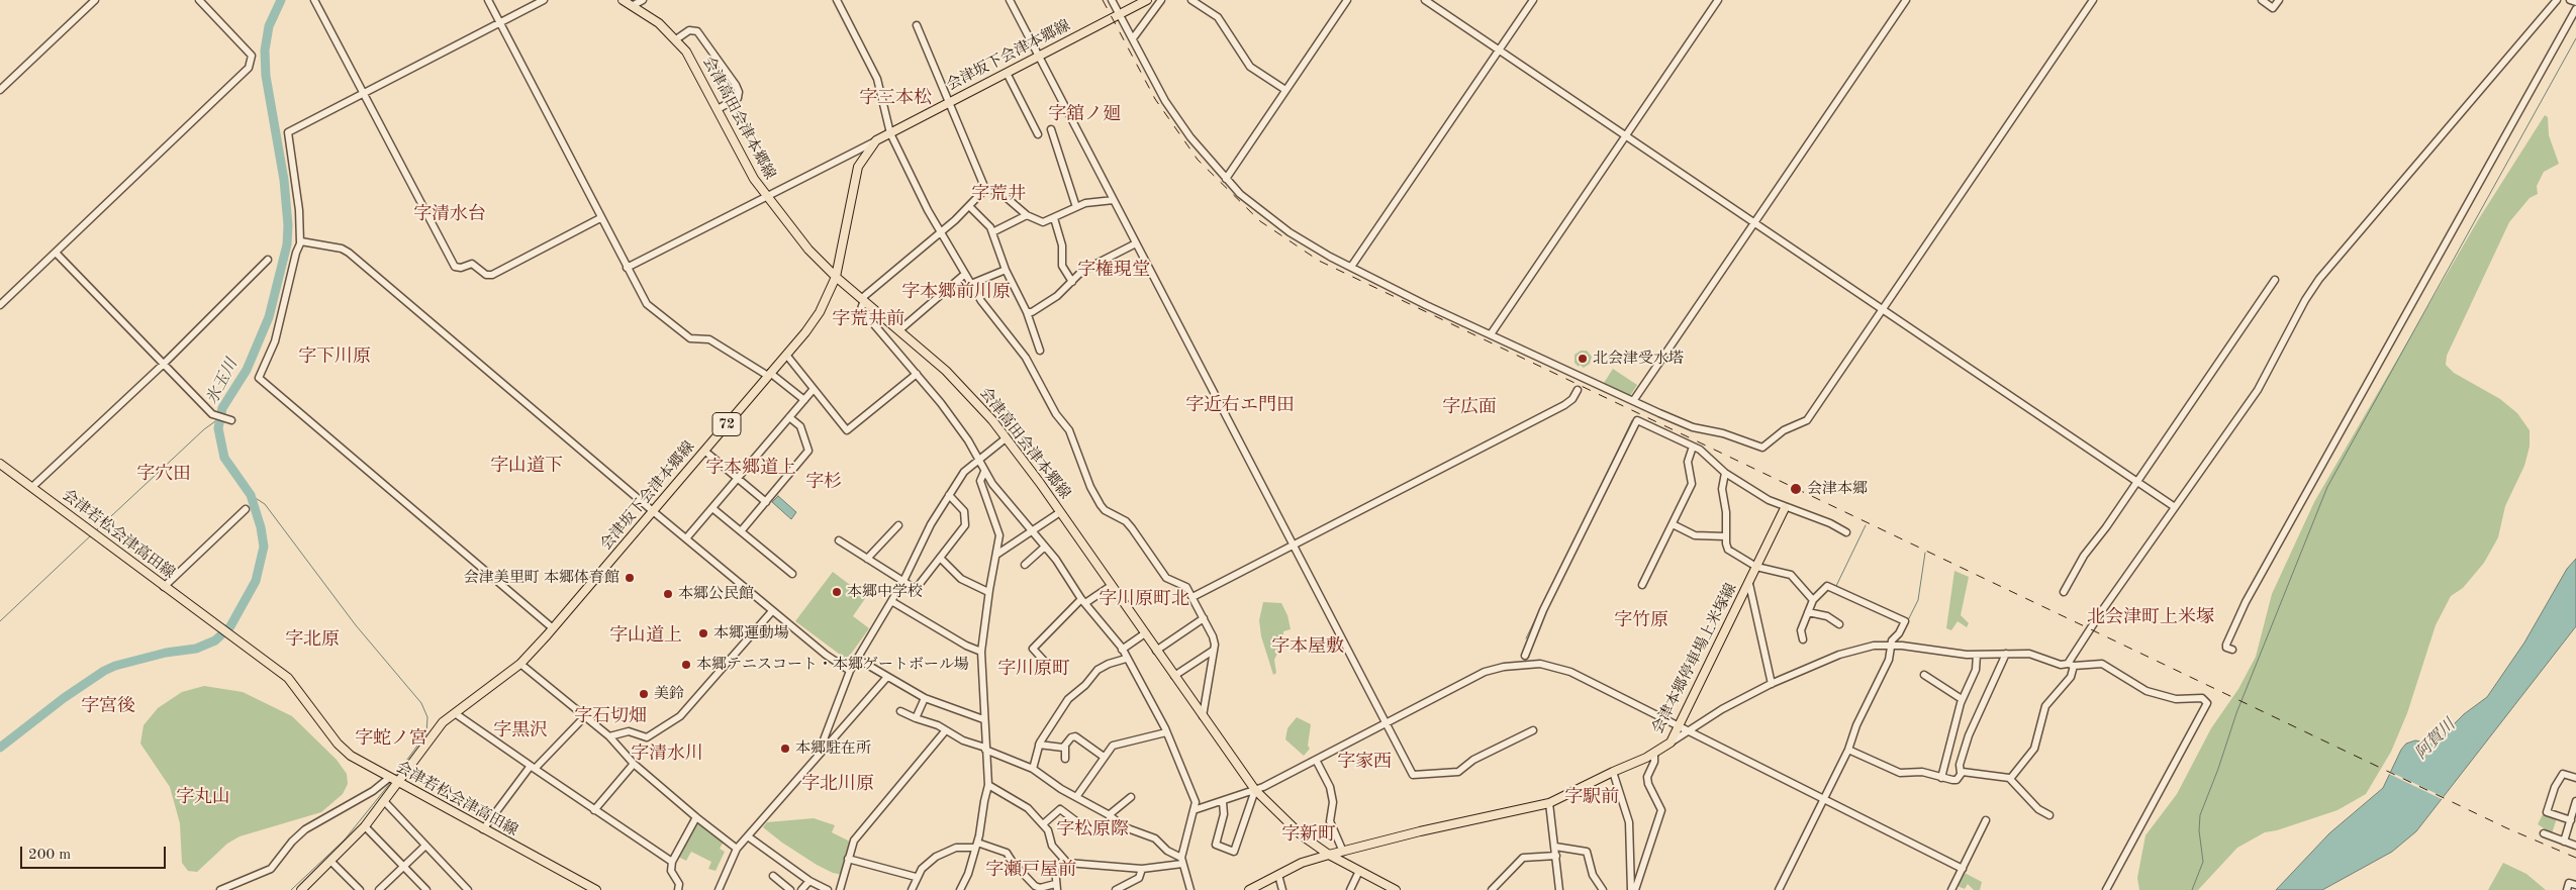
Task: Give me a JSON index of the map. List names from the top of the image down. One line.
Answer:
{"streets":{"main road":["会津坂下会津本郷線","会津高田会津本郷線","72","会津若松会津高田線","会津本郷停車場上米塚線"]},"crossings":[["会津坂下会津本郷線","会津高田会津本郷線"],["会津坂下会津本郷線","会津若松会津高田線"],["会津高田会津本郷線","会津本郷停車場上米塚線"]],"districts":["字三本松","字舘ノ廻","字荒井","字清水台","字権現堂","字本郷前川原","字荒井前","字下川原","字近右エ門田","字広面","字山道下","字本郷道上","字穴田","字杉","字川原町北","北会津町上米塚","字竹原","字山道上","字北原","字本屋敷","字川原町","字宮後","字石切畑","字黒沢","字蛇ノ宮","字清水川","字家西","字北川原","字丸山","字駅前","字松原際","字新町","字瀬戸屋前"],"water":["氷玉川","阿賀川"],"places":["北会津受水塔","会津本郷","会津美里町 本郷体育館","本郷中学校","本郷公民館","本郷運動場","本郷テニスコート・本郷ゲートボール場","美鈴","本郷駐在所"],"scale_bar":"200 m"}
